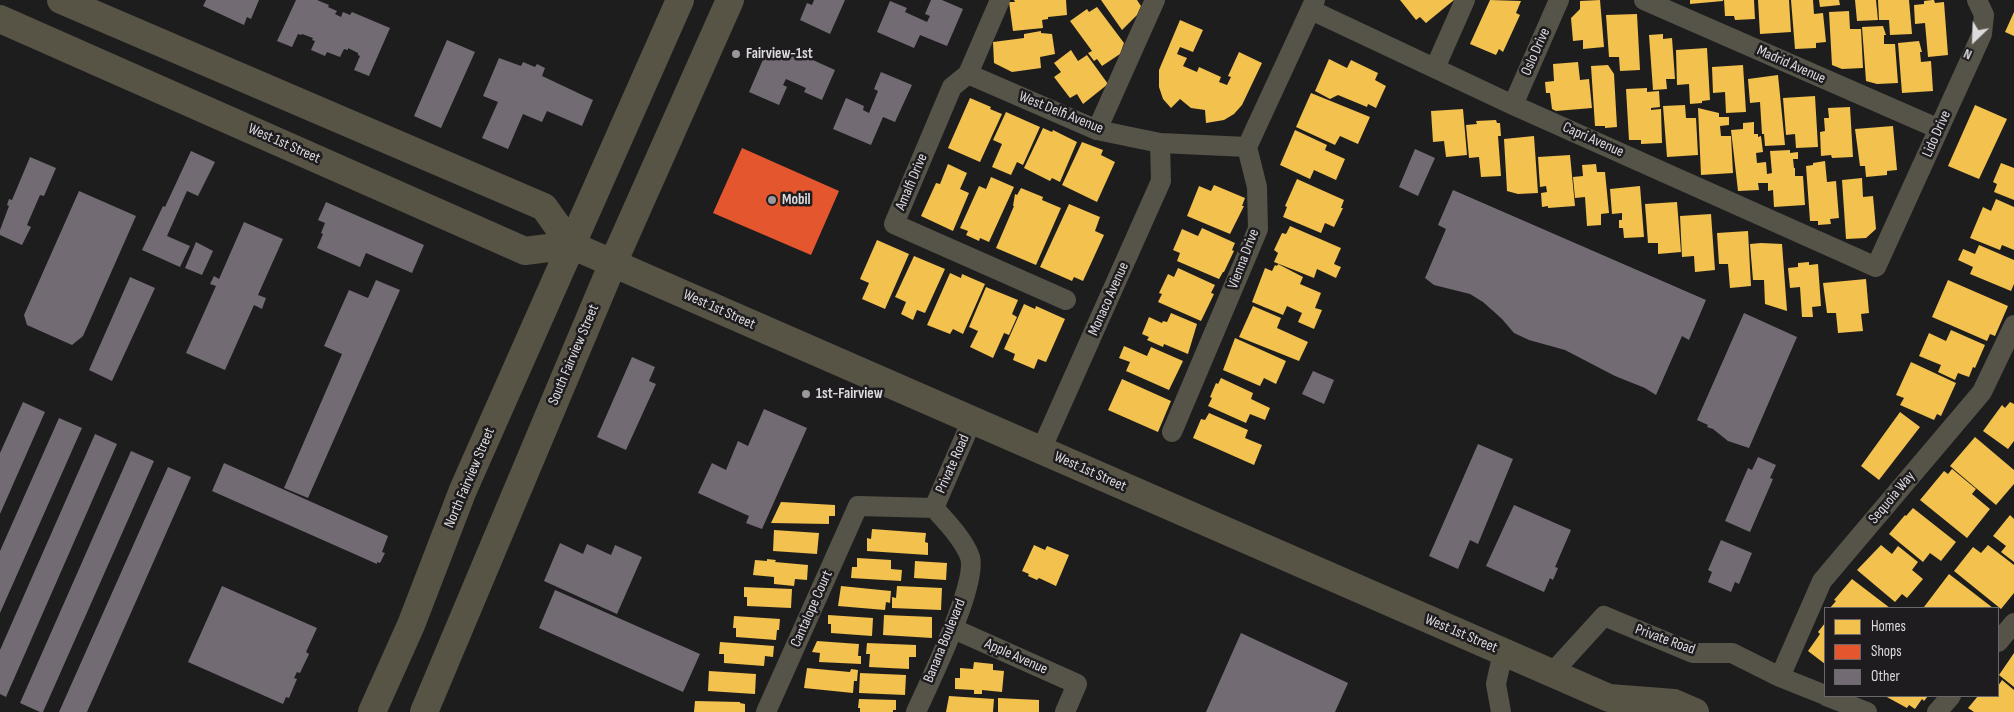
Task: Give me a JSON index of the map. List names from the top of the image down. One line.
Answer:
{"streets":{"main road":["West 1st Street","South Fairview Street","North Fairview Street"],"street":["Oslo Drive","Madrid Avenue","West Delfi Avenue","Lido Drive","Capri Avenue","Amalfi Drive","Vienna Drive","Monaco Avenue","Private Road","Sequoia Way","Cantalope Court","Banana Boulevard","Apple Avenue"]},"crossings":[["Oslo Drive","Capri Avenue"],["Madrid Avenue","Lido Drive"],["West Delfi Avenue","Amalfi Drive"],["West Delfi Avenue","Vienna Drive"],["West Delfi Avenue","Monaco Avenue"],["Lido Drive","Capri Avenue"],["West 1st Street","Monaco Avenue"],["West 1st Street","South Fairview Street"],["West 1st Street","Private Road"],["West 1st Street","North Fairview Street"],["Private Road","Sequoia Way"],["Private Road","Cantalope Court"],["Private Road","Banana Boulevard"],["Cantalope Court","Banana Boulevard"],["Banana Boulevard","Apple Avenue"]],"places":["Fairview-1st","Mobil","1st-Fairview"],"legend":["Homes","Shops","Other"],"north":"bottom left"}
